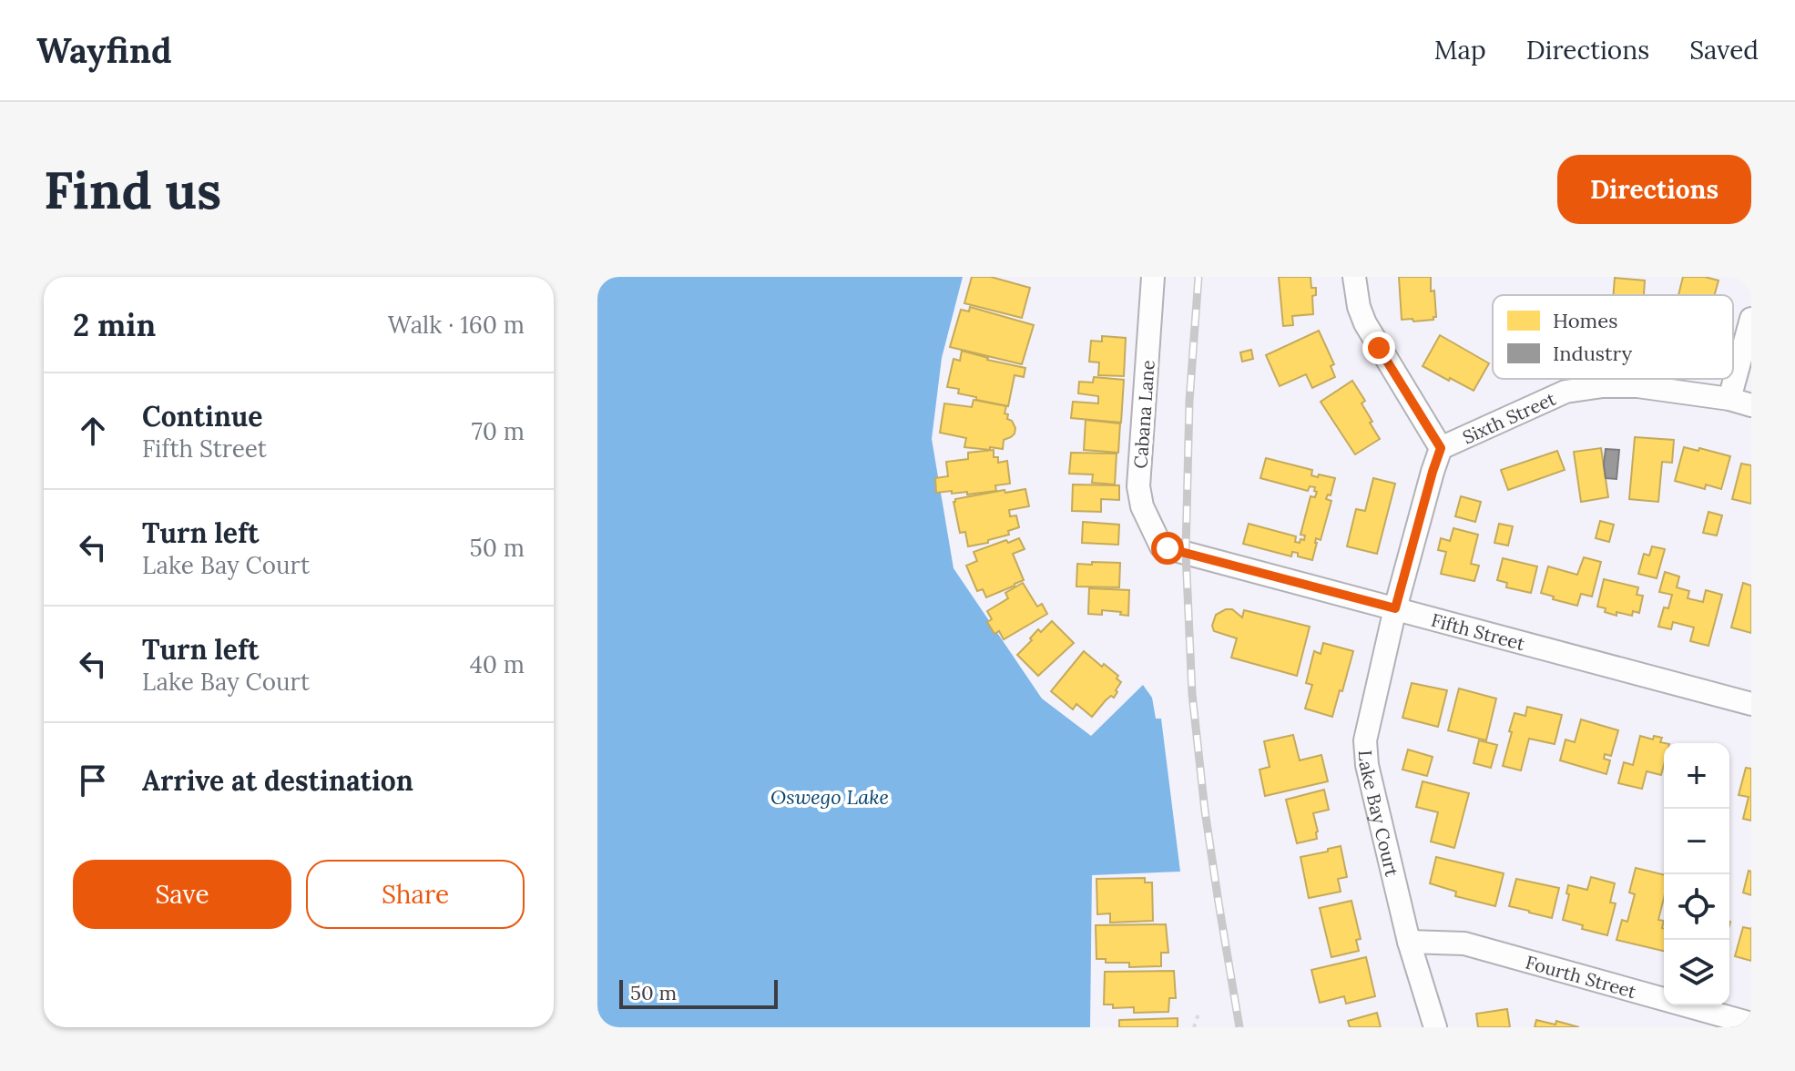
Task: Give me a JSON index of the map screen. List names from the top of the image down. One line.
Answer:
{"streets":{"street":["Cabana Lane","Sixth Street","Fifth Street","Lake Bay Court","Fourth Street"]},"crossings":[["Cabana Lane","Fifth Street"],["Sixth Street","Lake Bay Court"],["Fifth Street","Lake Bay Court"],["Lake Bay Court","Fourth Street"]],"water":["Oswego Lake"],"legend":["Homes","Industry"],"scale_bar":"50 m","page":{"header":"Wayfind","nav":["Map","Directions","Saved"],"buttons":["Directions",["Save","Share"]],"title":"Find us","heading":["2 min","Walk · 160 m"],"list":[["Continue","Fifth Street","70 m"],["Turn left","Lake Bay Court","50 m"],["Turn left","Lake Bay Court","40 m"],"Arrive at destination"],"map_buttons":["+","−"],"scale":"50 m"}}
